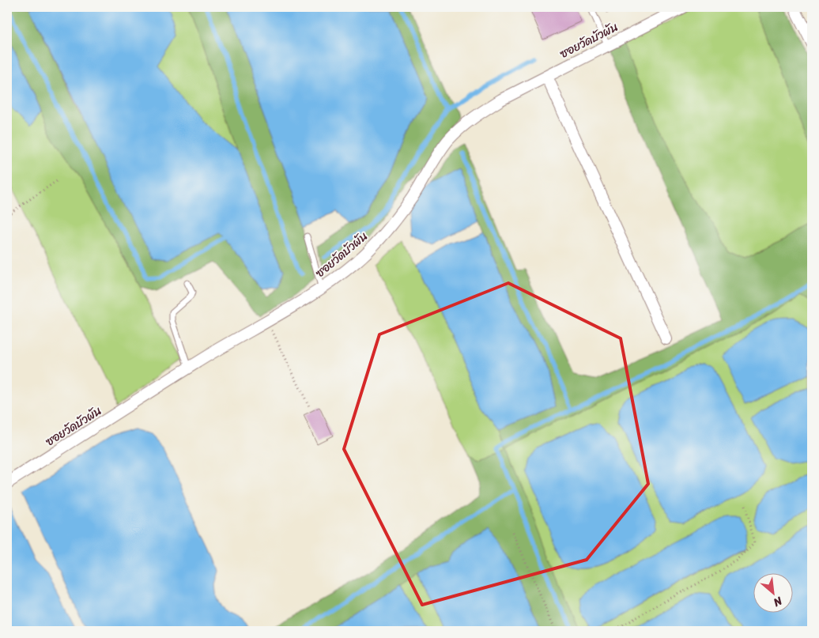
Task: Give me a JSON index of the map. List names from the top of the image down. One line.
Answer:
{"streets":{"street":["ซอยวัดบัวผัน"]},"north":"bottom right"}
